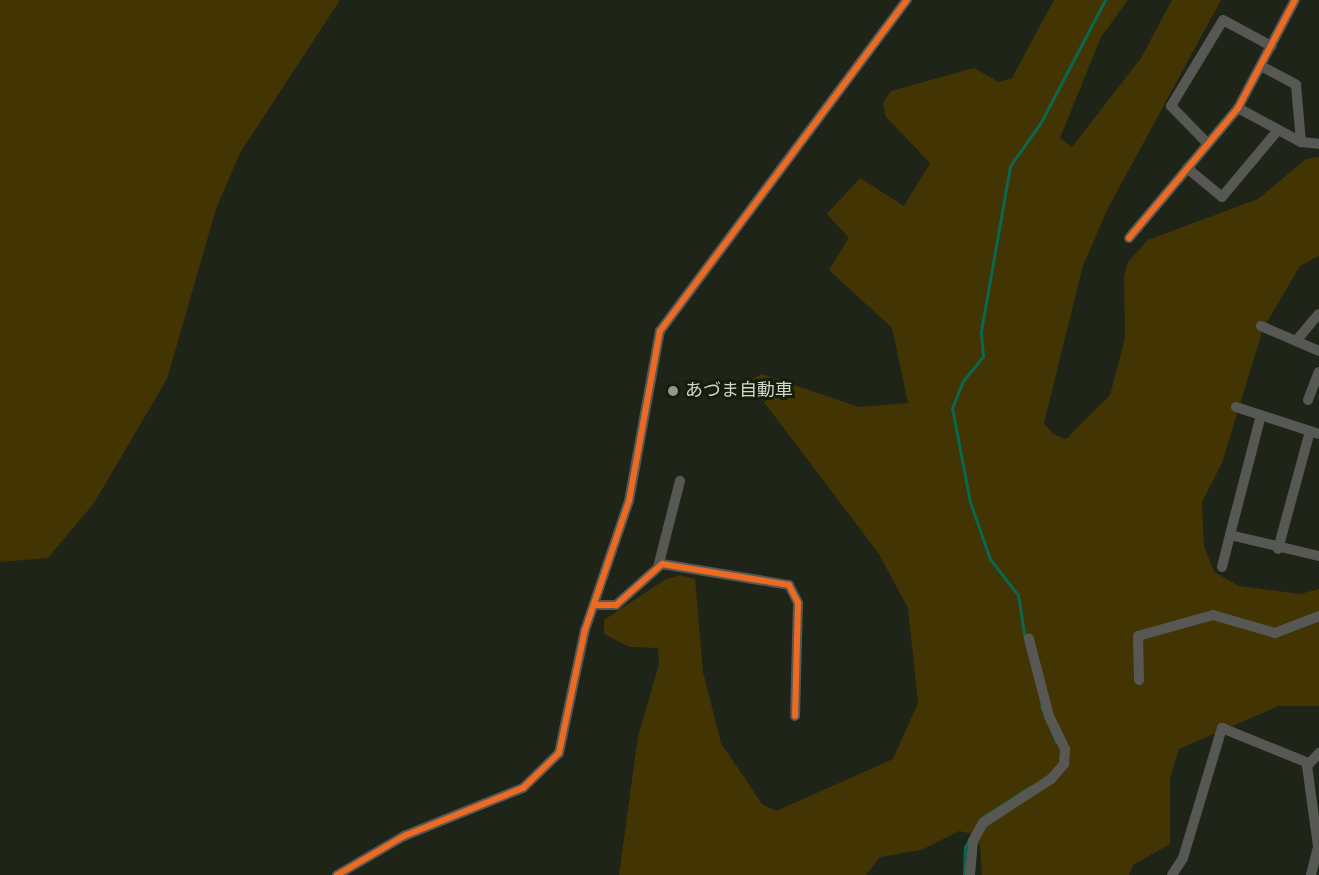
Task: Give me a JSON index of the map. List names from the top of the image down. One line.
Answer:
{"places":["あづま自動車"]}
